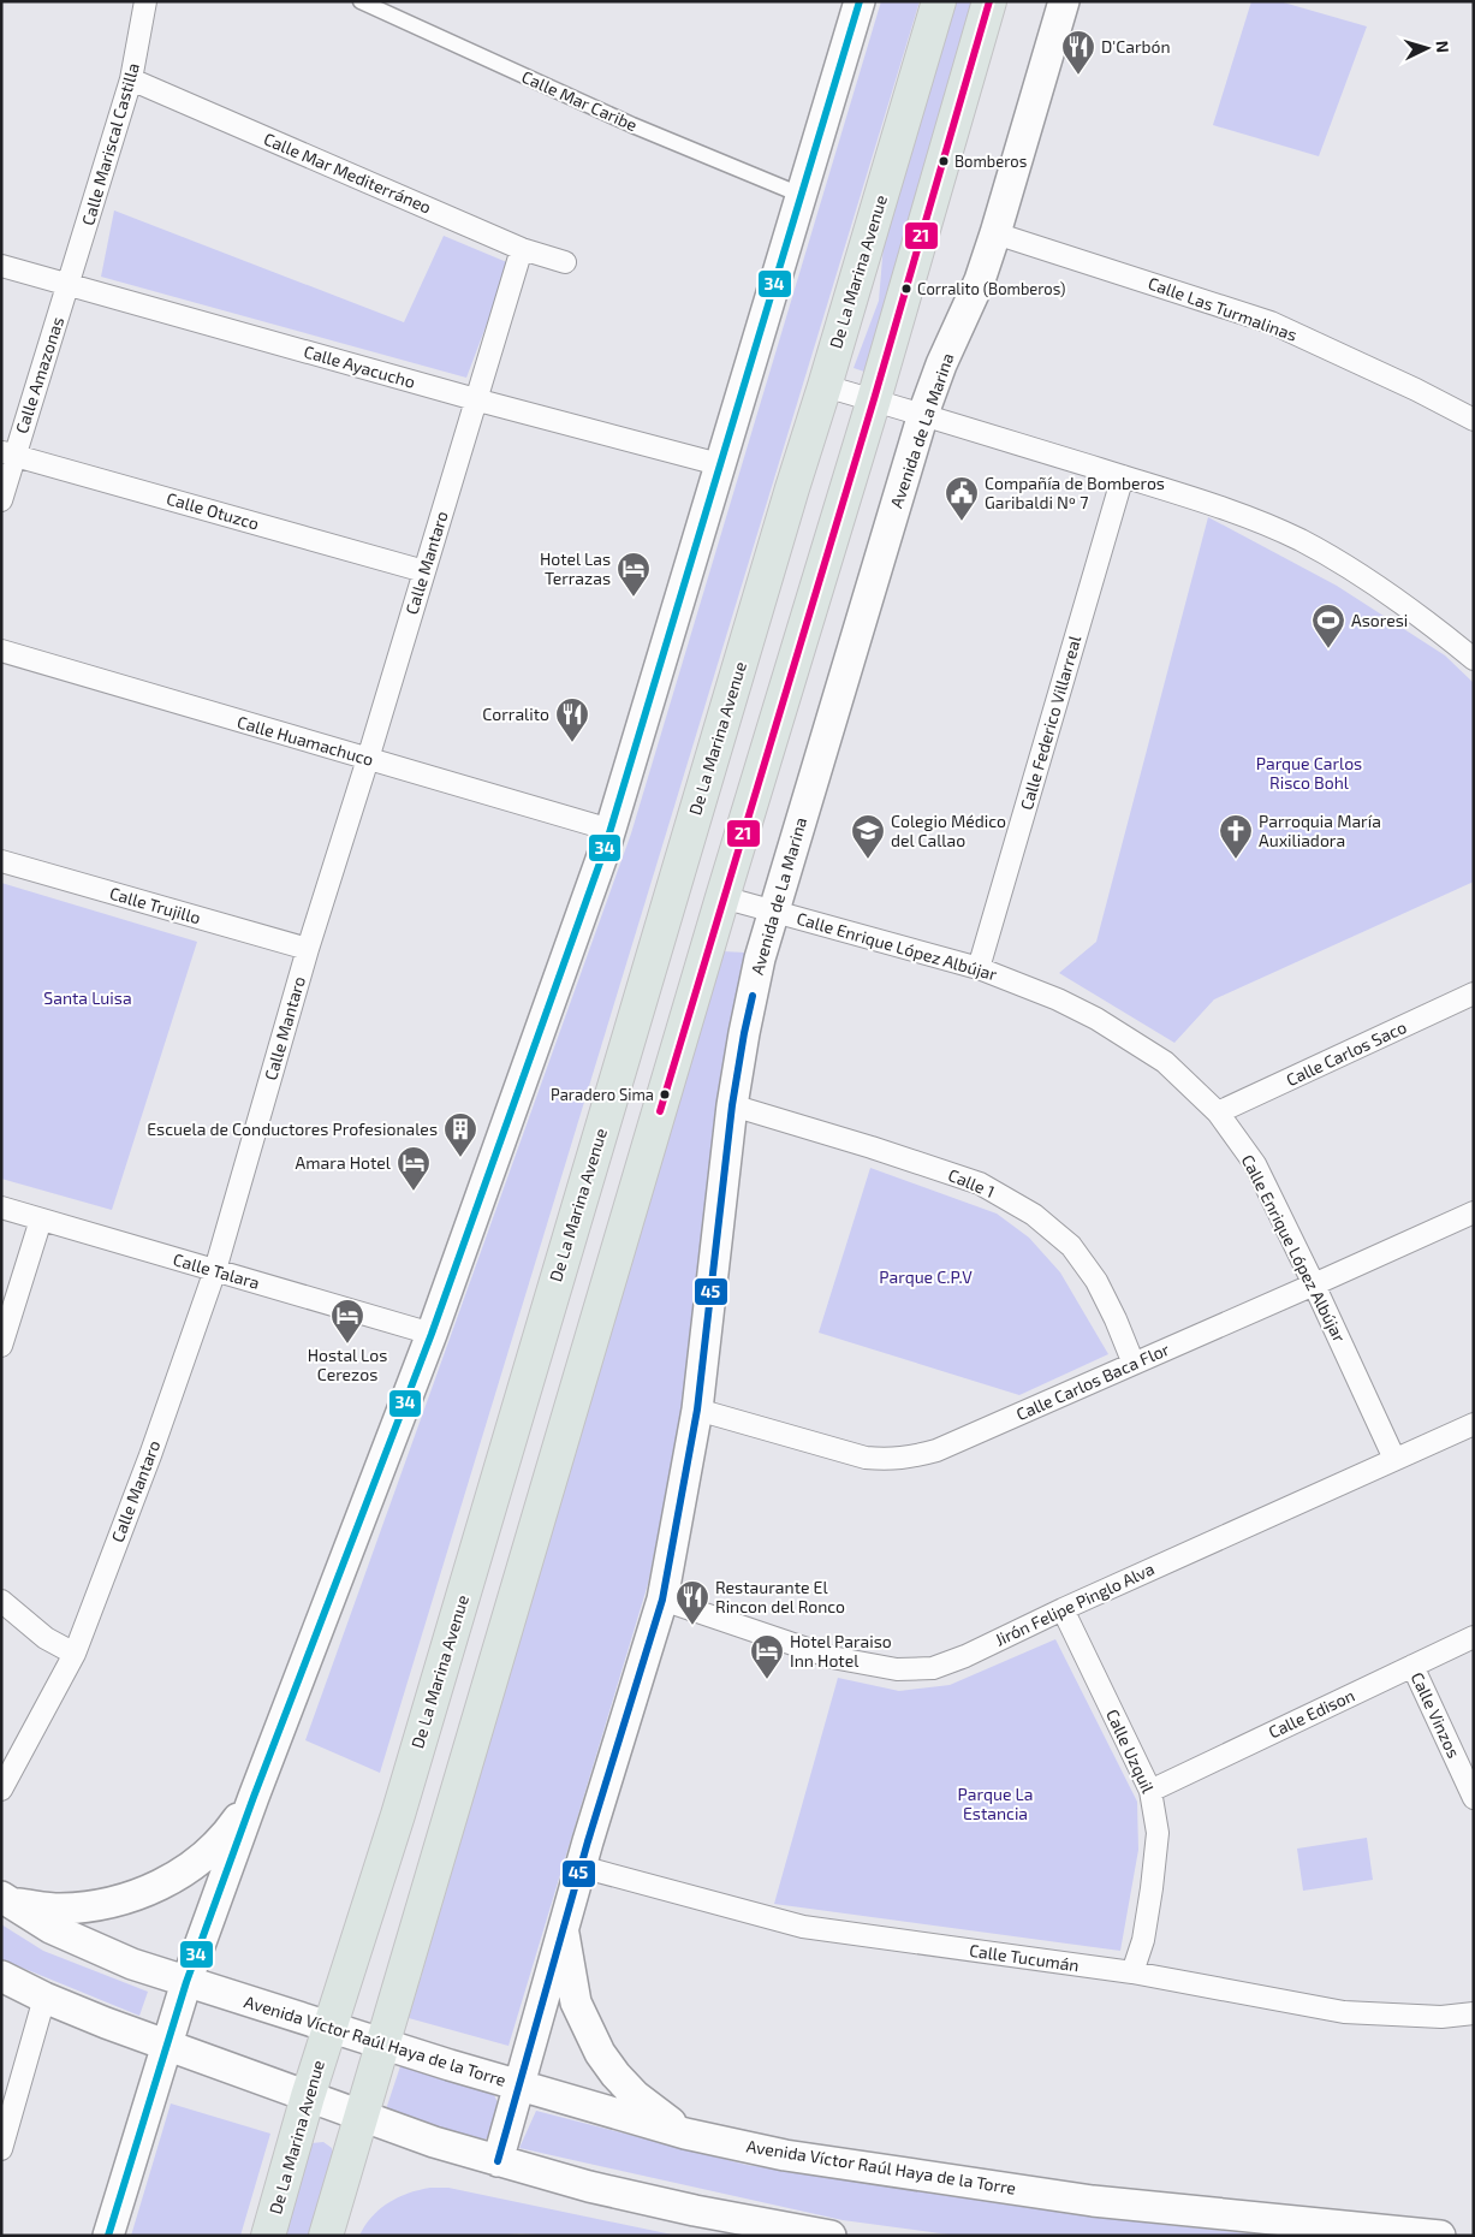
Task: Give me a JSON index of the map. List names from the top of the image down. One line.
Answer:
{"streets":{"main road":["De La Marina Avenue","Avenida de La Marina","Avenida Víctor Raúl Haya de la Torre"],"street":["Calle Mar Caribe","Calle Mariscal Castilla","Calle Mar Mediterráneo","Calle Las Turmalinas","Calle Ayacucho","Calle Amazonas","Calle Otuzco","Calle Mantaro","Calle Federico Villarreal","Calle Huamachuco","Calle Trujillo","Calle Enrique López Albújar","Calle Carlos Saco","Calle 1","Calle Talara","Calle Carlos Baca Flor","Jirón Felipe Pinglo Alva","Calle Edison","Calle Vinzos","Calle Uzquil","Calle Tucumán"]},"crossings":[["Calle Mariscal Castilla","Calle Mar Mediterráneo"],["Calle Mariscal Castilla","Calle Ayacucho"],["Calle Mariscal Castilla","Calle Amazonas"],["Calle Mar Mediterráneo","Calle Mantaro"],["De La Marina Avenue","Avenida Víctor Raúl Haya de la Torre"],["Calle Las Turmalinas","Avenida de La Marina"],["Calle Ayacucho","Calle Amazonas"],["Calle Ayacucho","Calle Mantaro"],["Calle Amazonas","Calle Otuzco"],["Avenida de La Marina","Calle Enrique López Albújar"],["Avenida de La Marina","Calle 1"],["Avenida de La Marina","Calle Carlos Baca Flor"],["Avenida de La Marina","Jirón Felipe Pinglo Alva"],["Avenida de La Marina","Calle Tucumán"],["Avenida de La Marina","Avenida Víctor Raúl Haya de la Torre"],["Calle Otuzco","Calle Mantaro"],["Calle Mantaro","Calle Huamachuco"],["Calle Mantaro","Calle Trujillo"],["Calle Mantaro","Calle Talara"],["Calle Federico Villarreal","Calle Enrique López Albújar"],["Calle Enrique López Albújar","Calle Carlos Saco"],["Calle Enrique López Albújar","Calle Carlos Baca Flor"],["Calle Enrique López Albújar","Jirón Felipe Pinglo Alva"],["Calle 1","Calle Carlos Baca Flor"],["Jirón Felipe Pinglo Alva","Calle Uzquil"],["Calle Edison","Calle Vinzos"],["Calle Edison","Calle Uzquil"],["Calle Uzquil","Calle Tucumán"]],"parks":["Parque Carlos Risco Bohl","Santa Luisa","Parque C.P.V","Parque La Estancia"],"places":{"restaurant":["D'Carbón","Corralito","Restaurante El Rincon del Ronco"],"other":["Bomberos","Corralito (Bomberos)","Paradero Sima"],"public building":["Compañía de Bomberos Garibaldi Nº 7"],"hotel":["Hotel Las Terrazas","Amara Hotel","Hostal Los Cerezos","Hotel Paraiso Inn Hotel"],"sports":["Asoresi"],"school or university":["Colegio Médico del Callao"],"church":["Parroquia María Auxiliadora"],"building":["Escuela de Conductores Profesionales"]},"lines":["transit line 21","transit line 34","transit line 45"],"north":"right"}
